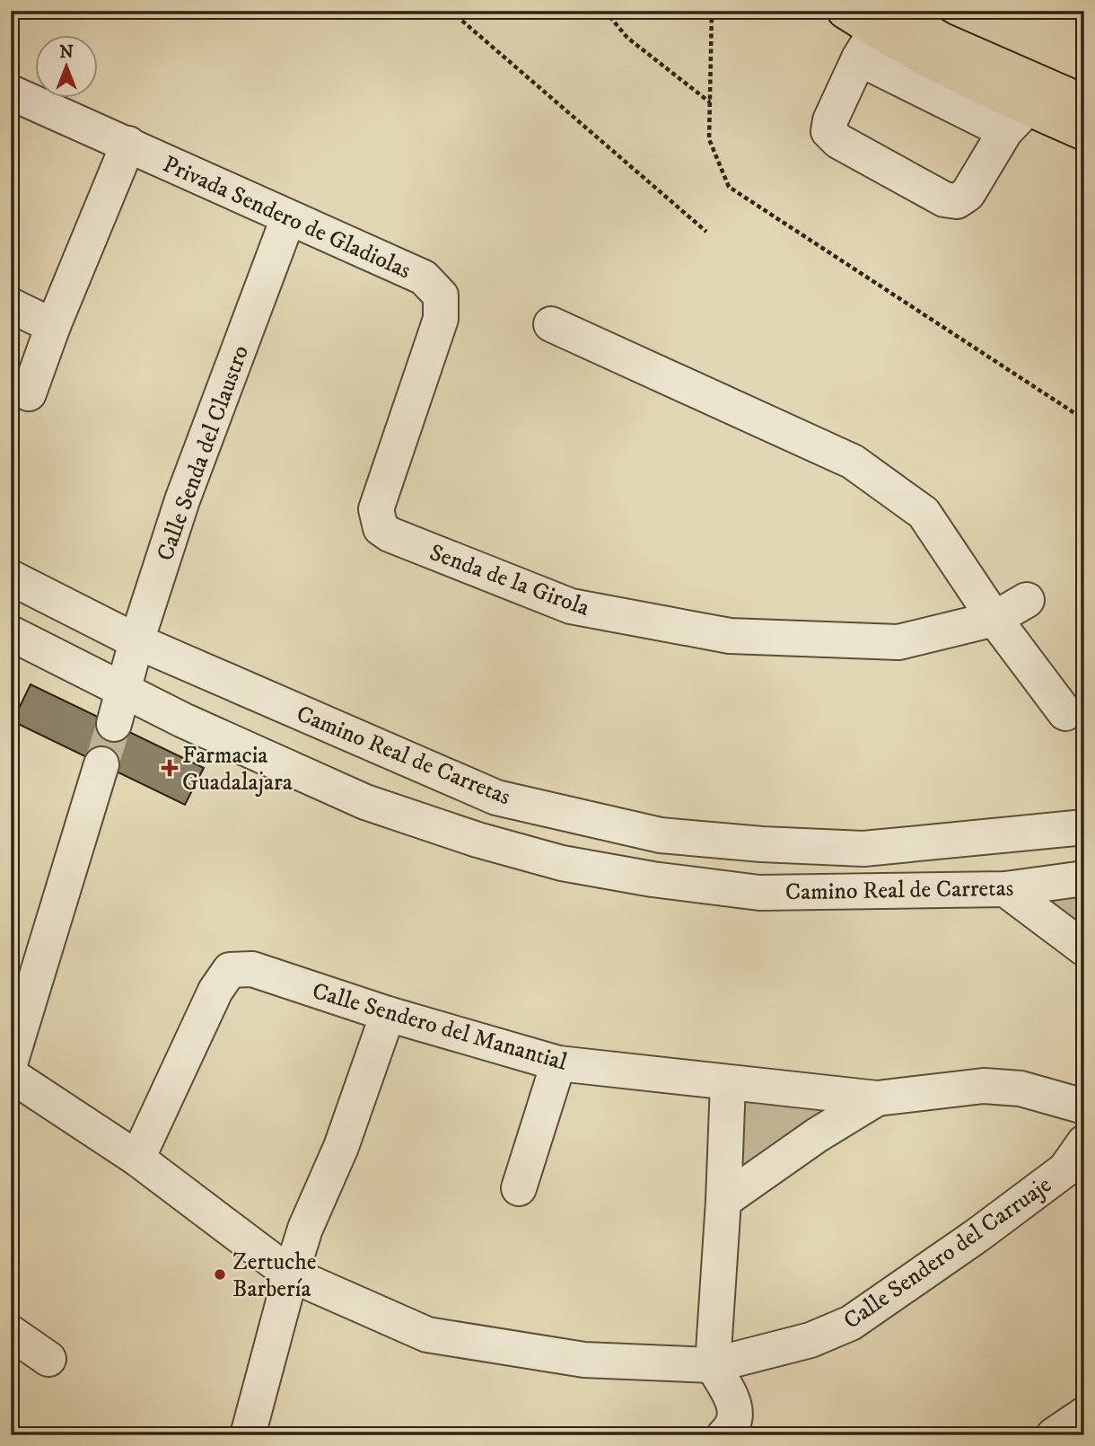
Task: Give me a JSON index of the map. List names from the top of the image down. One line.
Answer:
{"streets":{"street":["Privada Sendero de Gladiolas","Calle Senda del Claustro","Senda de la Girola","Camino Real de Carretas","Calle Sendero del Manantial","Calle Sendero del Carruaje"]},"crossings":[["Privada Sendero de Gladiolas","Calle Senda del Claustro"],["Privada Sendero de Gladiolas","Senda de la Girola"],["Calle Senda del Claustro","Camino Real de Carretas"],["Calle Sendero del Manantial","Calle Sendero del Carruaje"]],"places":{"health":["Farmacia Guadalajara"],"other":["Zertuche Barbería"]},"north":"top"}
